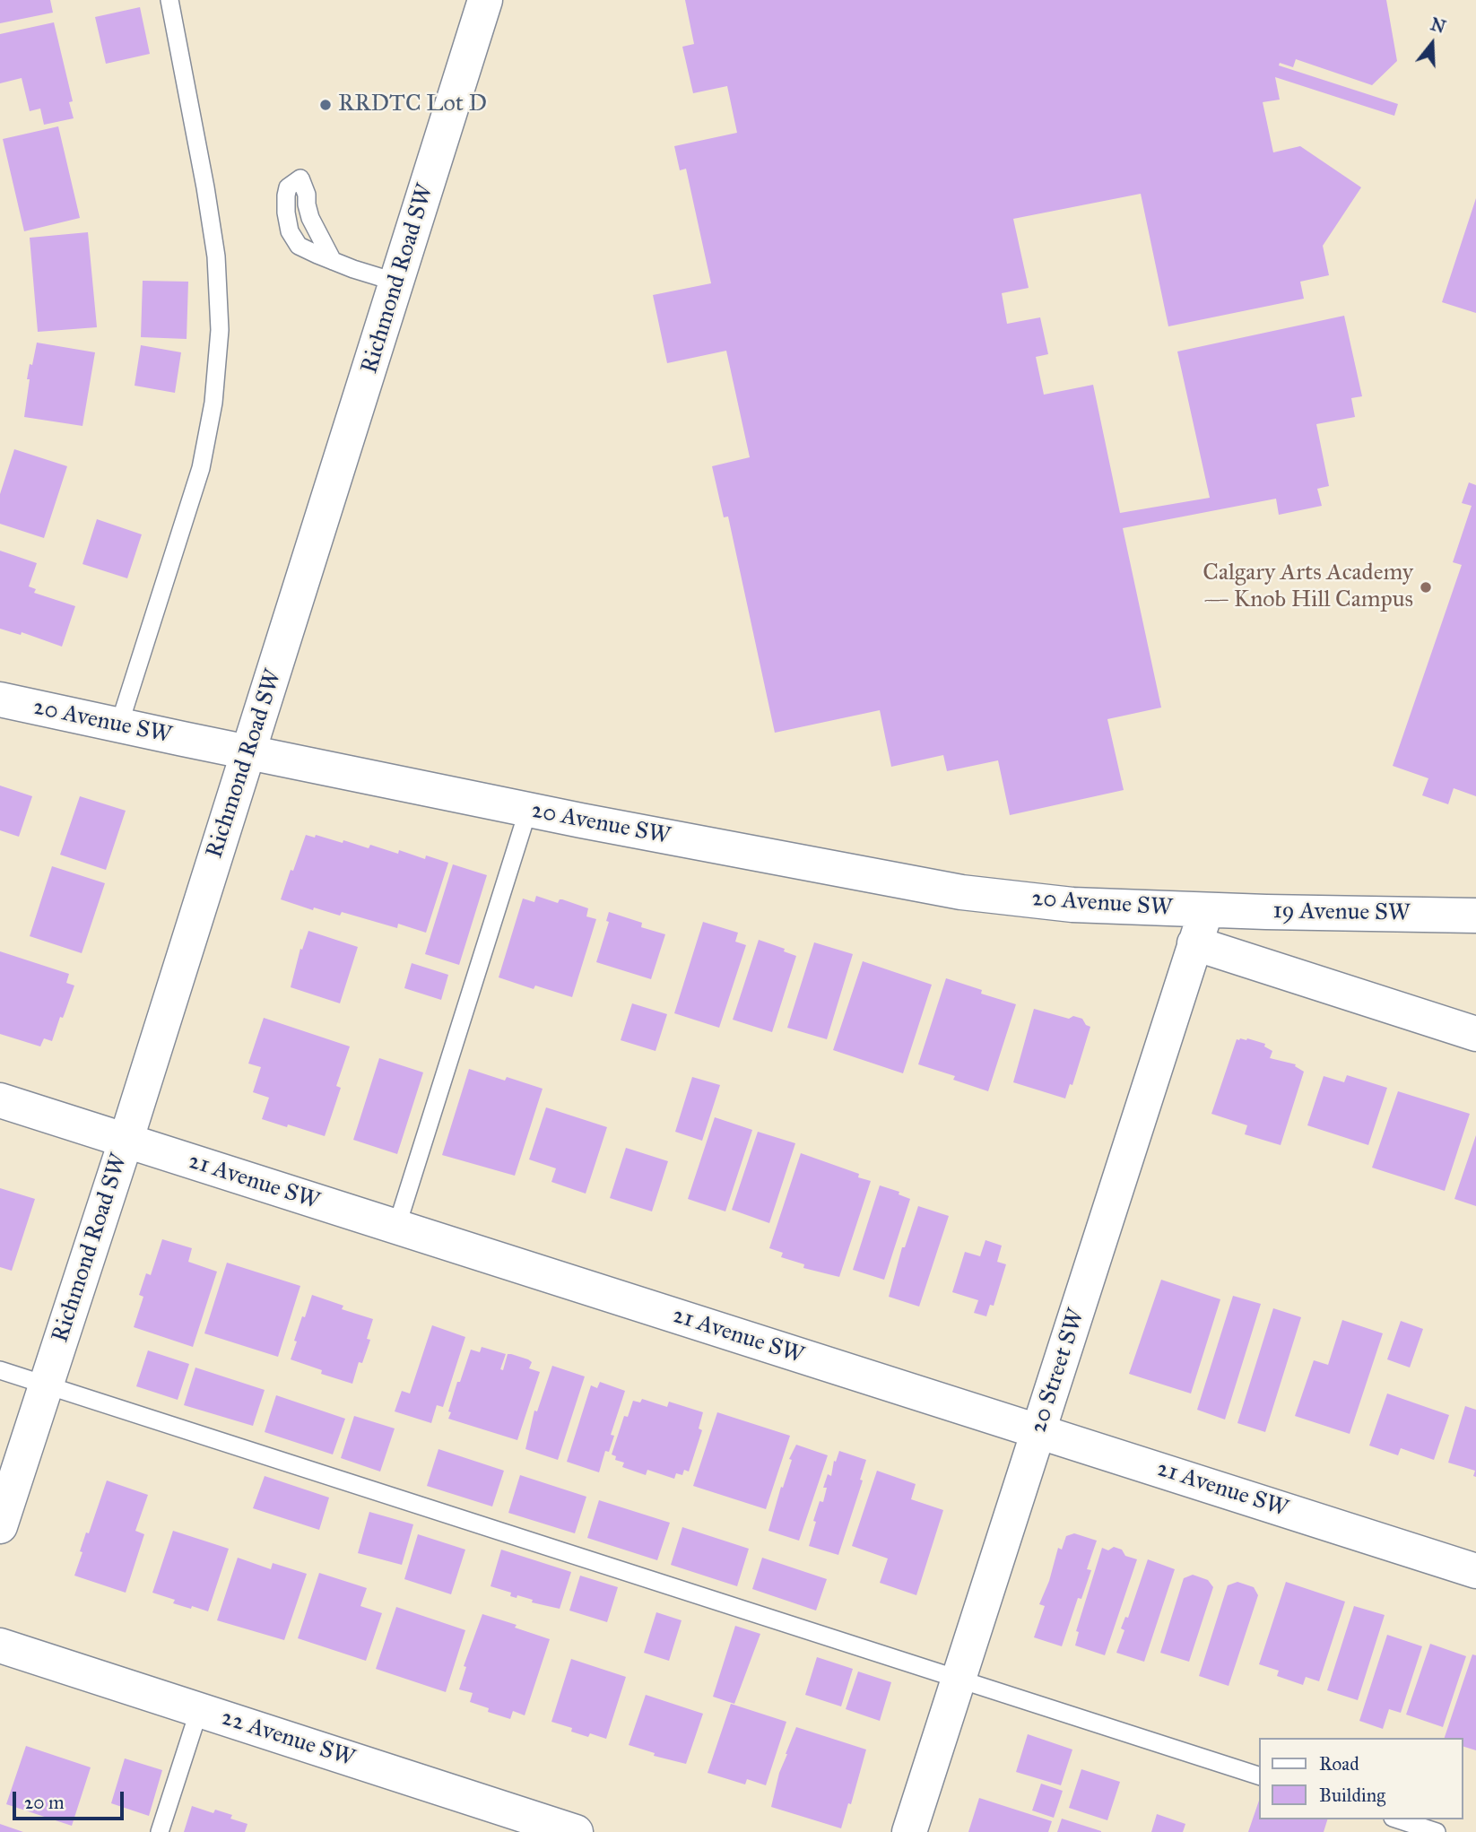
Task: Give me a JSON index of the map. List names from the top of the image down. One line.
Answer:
{"streets":{"street":["Richmond Road SW","20 Avenue SW","19 Avenue SW","21 Avenue SW","20 Street SW","22 Avenue SW"]},"crossings":[["Richmond Road SW","20 Avenue SW"],["Richmond Road SW","21 Avenue SW"],["20 Avenue SW","19 Avenue SW"],["20 Avenue SW","20 Street SW"],["19 Avenue SW","20 Street SW"],["21 Avenue SW","20 Street SW"]],"places":["RRDTC Lot D","Calgary Arts Academy — Knob Hill Campus"],"legend":["Road","Building"],"scale_bar":"20 m","north":"top"}
